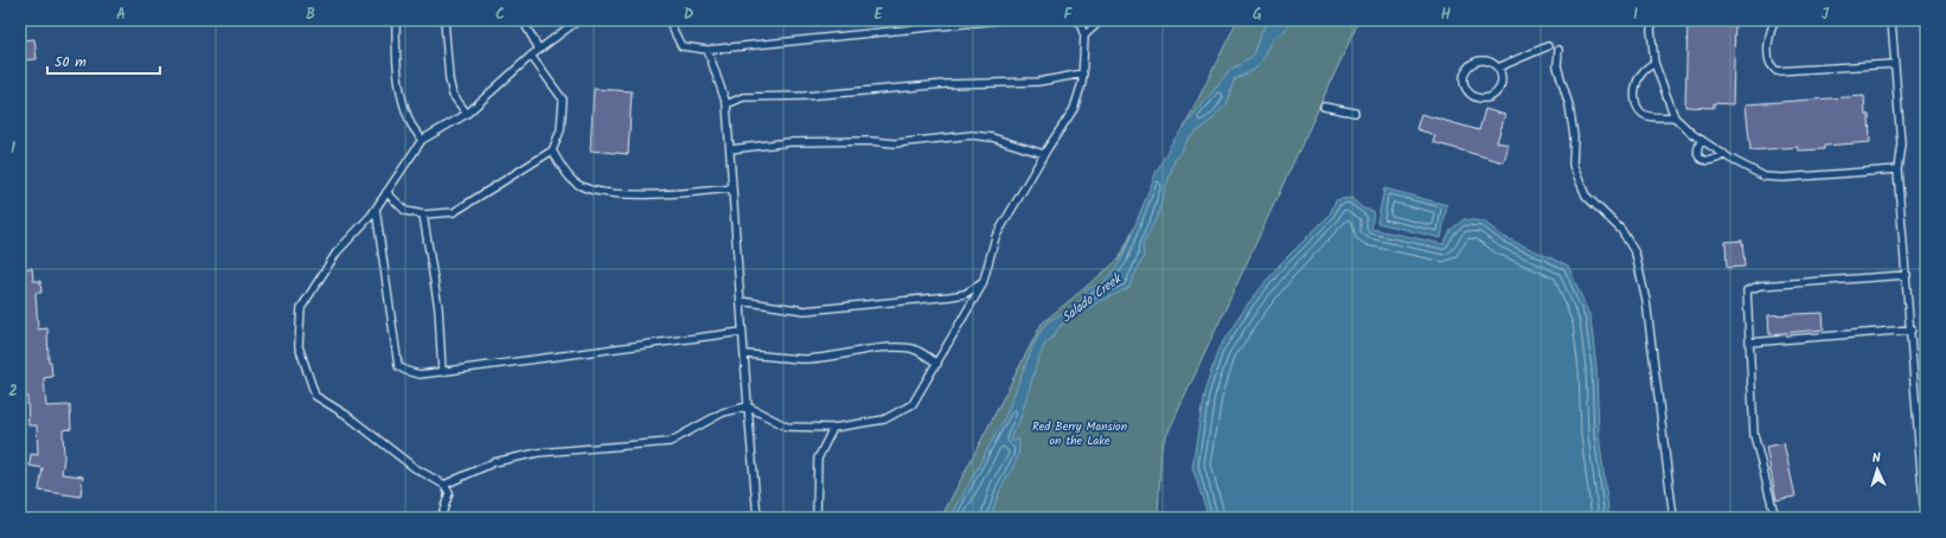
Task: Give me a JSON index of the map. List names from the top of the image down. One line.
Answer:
{"water":["Salado Creek"],"parks":["Red Berry Mansion on the Lake"],"scale_bar":"50 m","north":"top","grid":{"columns":["A","B","C","D","E","F","G","H","I","J"],"rows":["1","2"]}}
